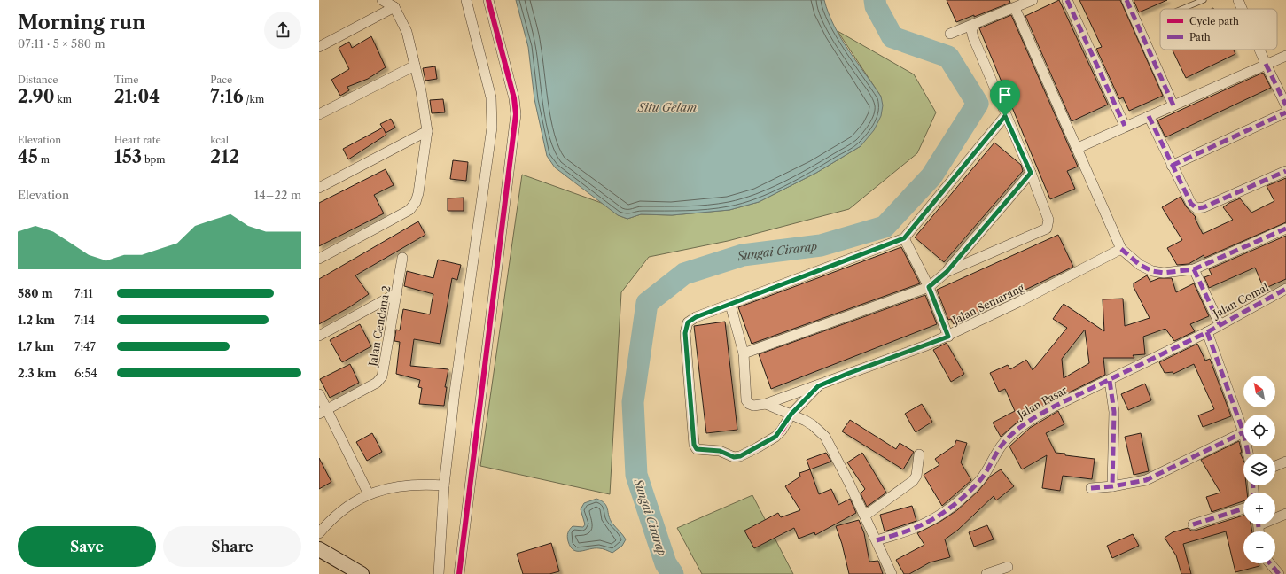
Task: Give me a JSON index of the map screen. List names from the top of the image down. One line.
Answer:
{"streets":{"street":["Jalan Comal","Jalan Semarang","Jalan Cendana 2","Jalan Pasar"]},"crossings":[["Jalan Comal","Jalan Pasar"]],"water":["Situ Gelam","Sungai Cirarap"],"legend":["Cycle path","Path"],"north":"top left","page":{"heading":["Morning run","07:11 · 5 × 580 m"],"stats":[["Distance","2.90 km"],["Time","21:04"],["Pace","7:16 /km"],["Elevation","45 m"],["Heart rate","153 bpm"],["kcal","212"]],"chart":["Elevation","14–22 m"],"list":[{"name":"580 m","note":"7:11"},{"name":"1.2 km","note":"7:14"},{"name":"1.7 km","note":"7:47"},{"name":"2.3 km","note":"6:54"}],"map_buttons":["+","−"],"buttons":["Save","Share"]}}
